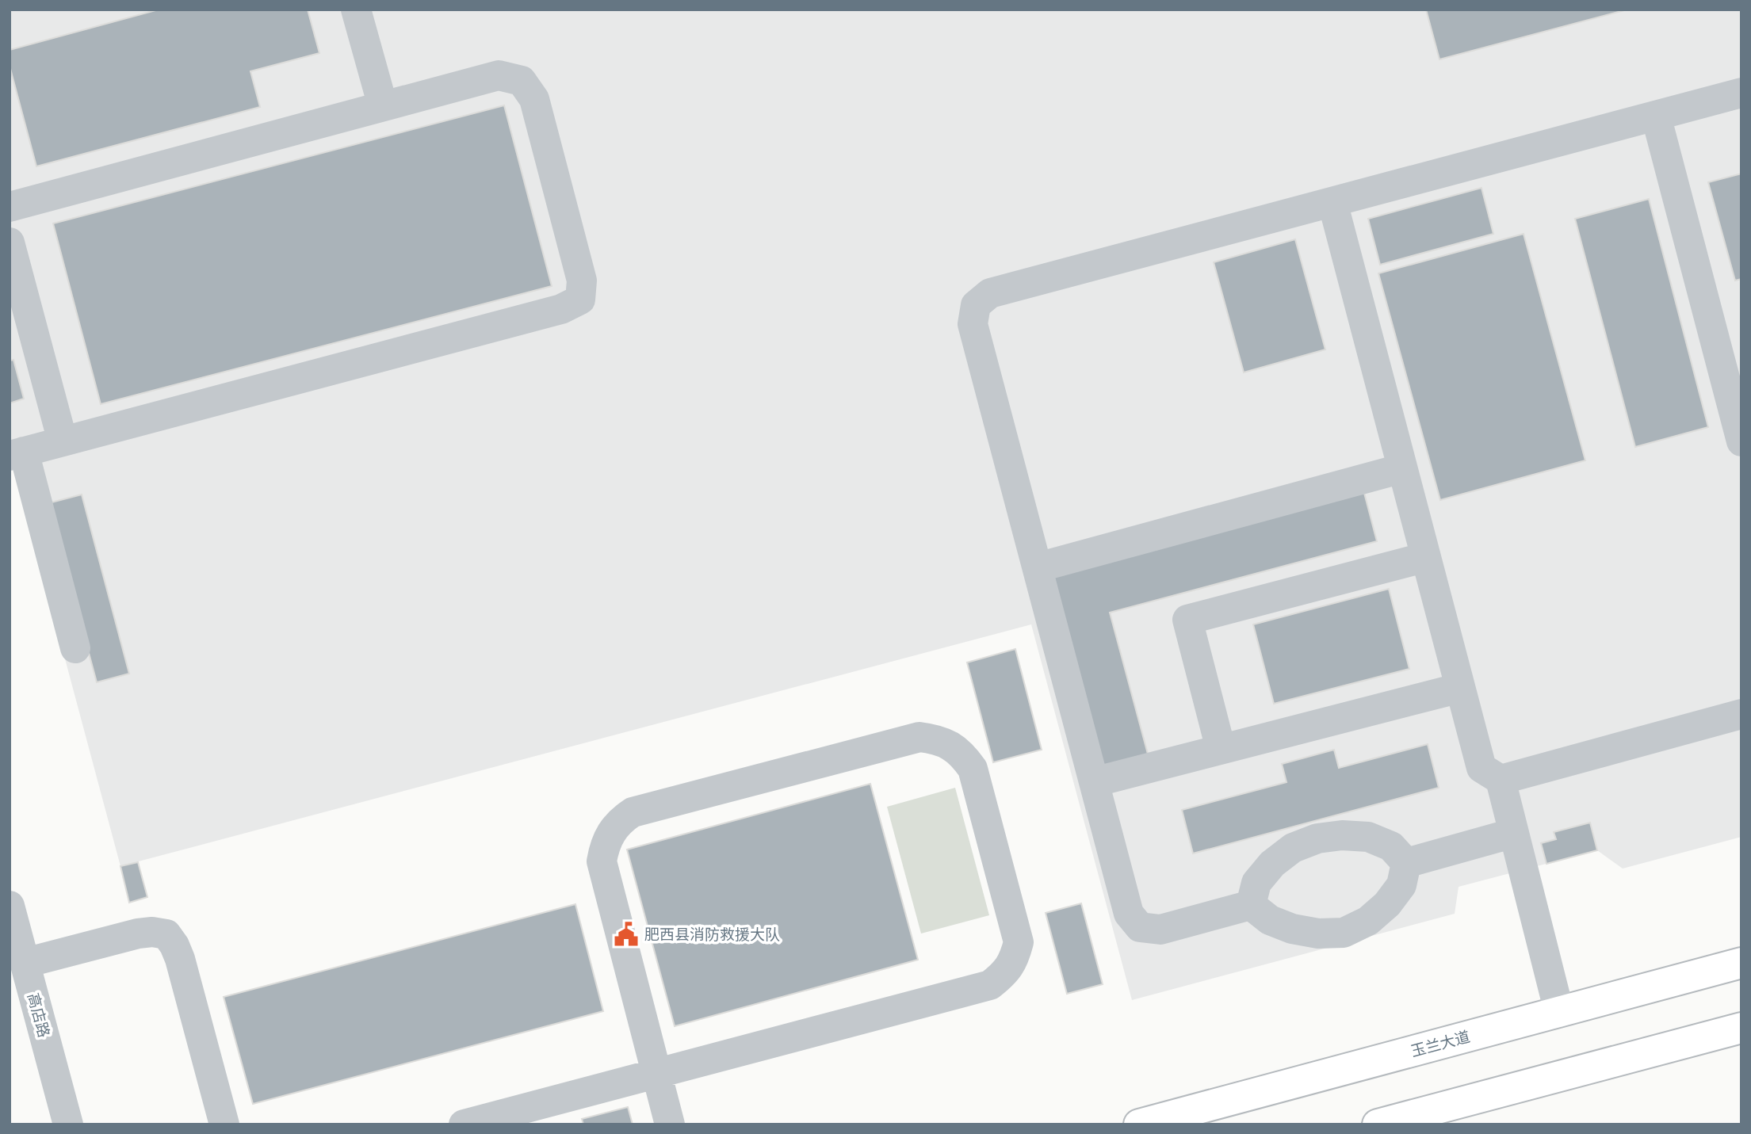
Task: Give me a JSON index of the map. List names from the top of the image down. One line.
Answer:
{"streets":{"main road":["玉兰大道"],"street":["高店路"]},"places":{"public building":["肥西县消防救援大队"]}}
